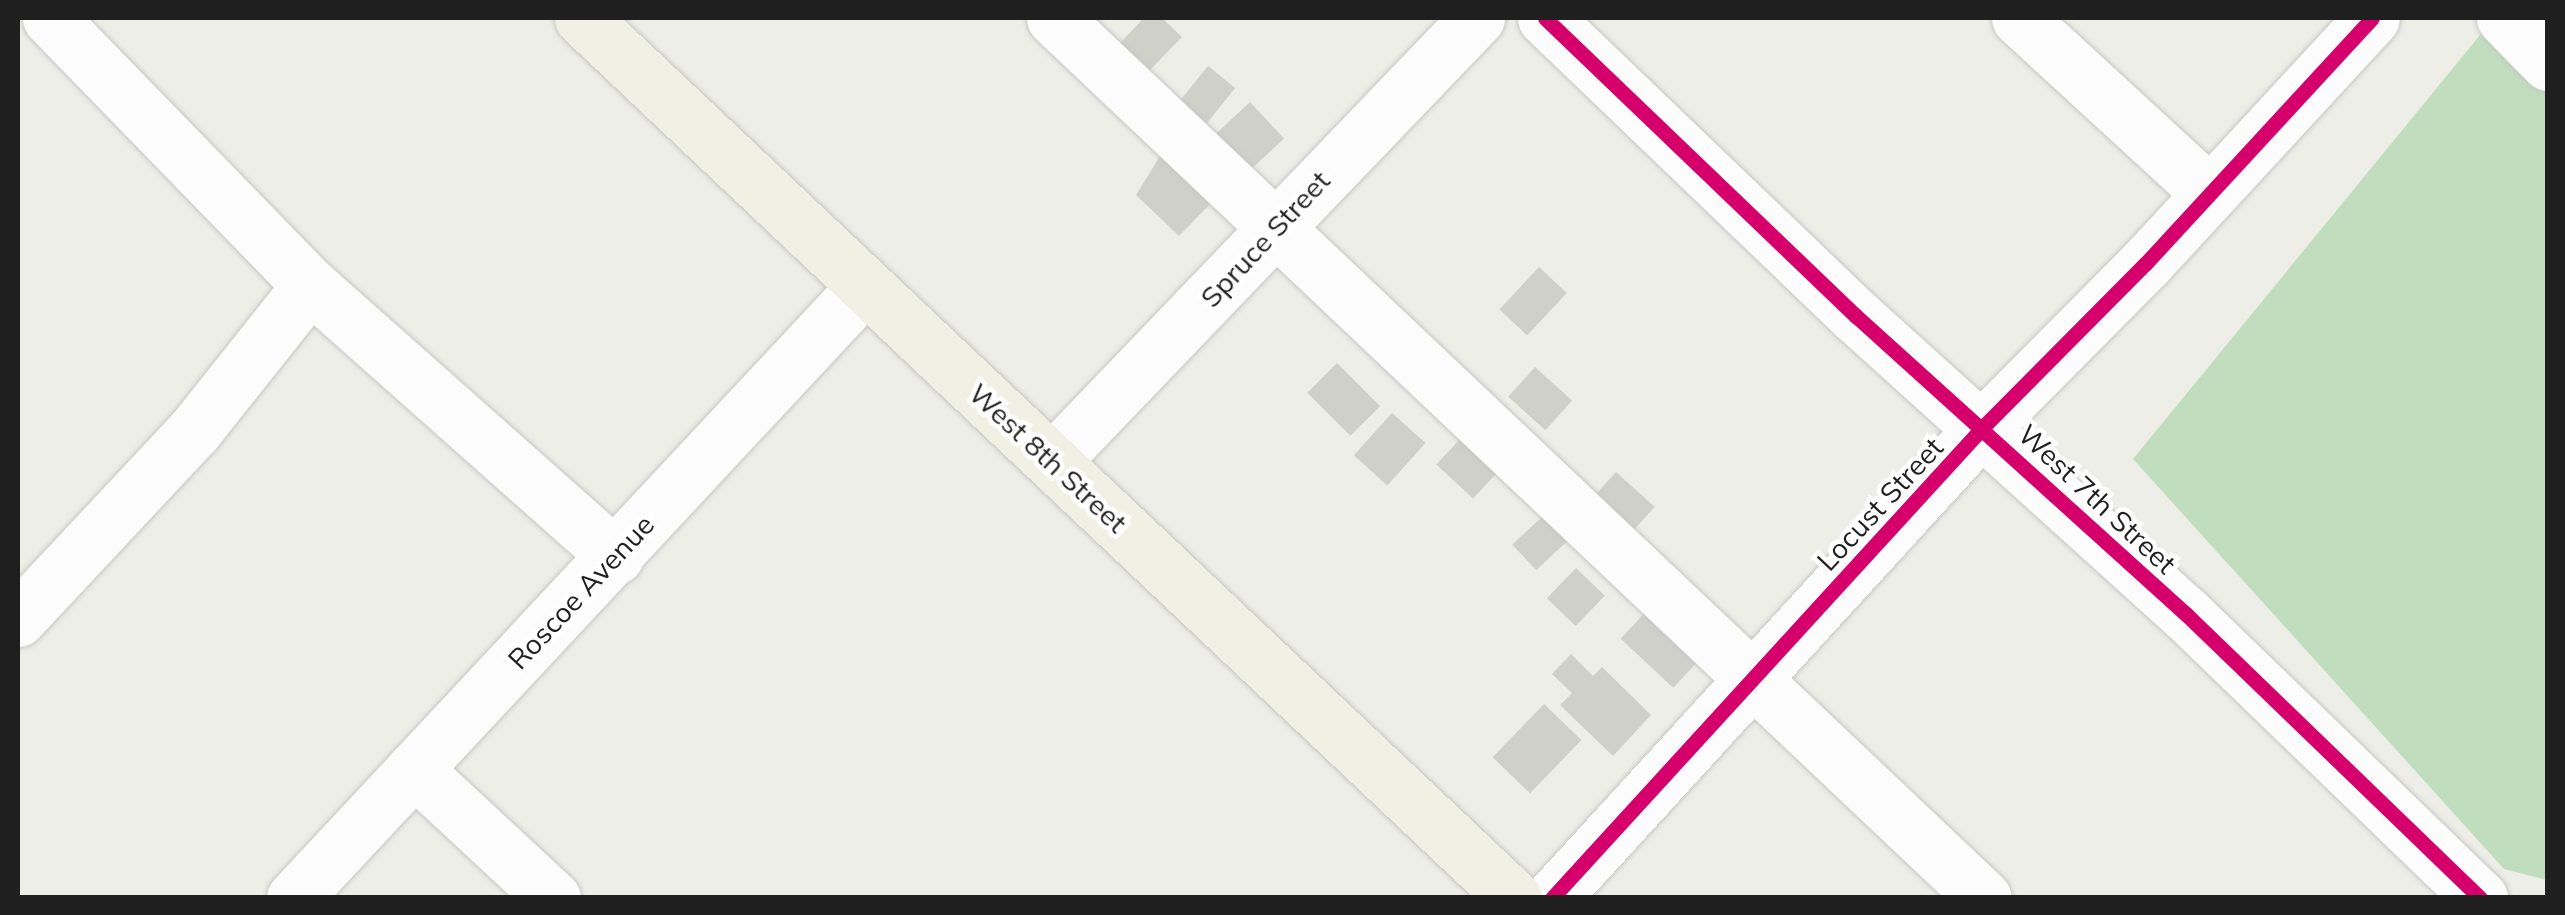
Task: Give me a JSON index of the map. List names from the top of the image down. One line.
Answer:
{"streets":{"main road":["West 8th Street"],"street":["Spruce Street","West 7th Street","Locust Street","Roscoe Avenue"]},"crossings":[["Spruce Street","West 8th Street"],["West 8th Street","Roscoe Avenue"],["West 7th Street","Locust Street"]]}
